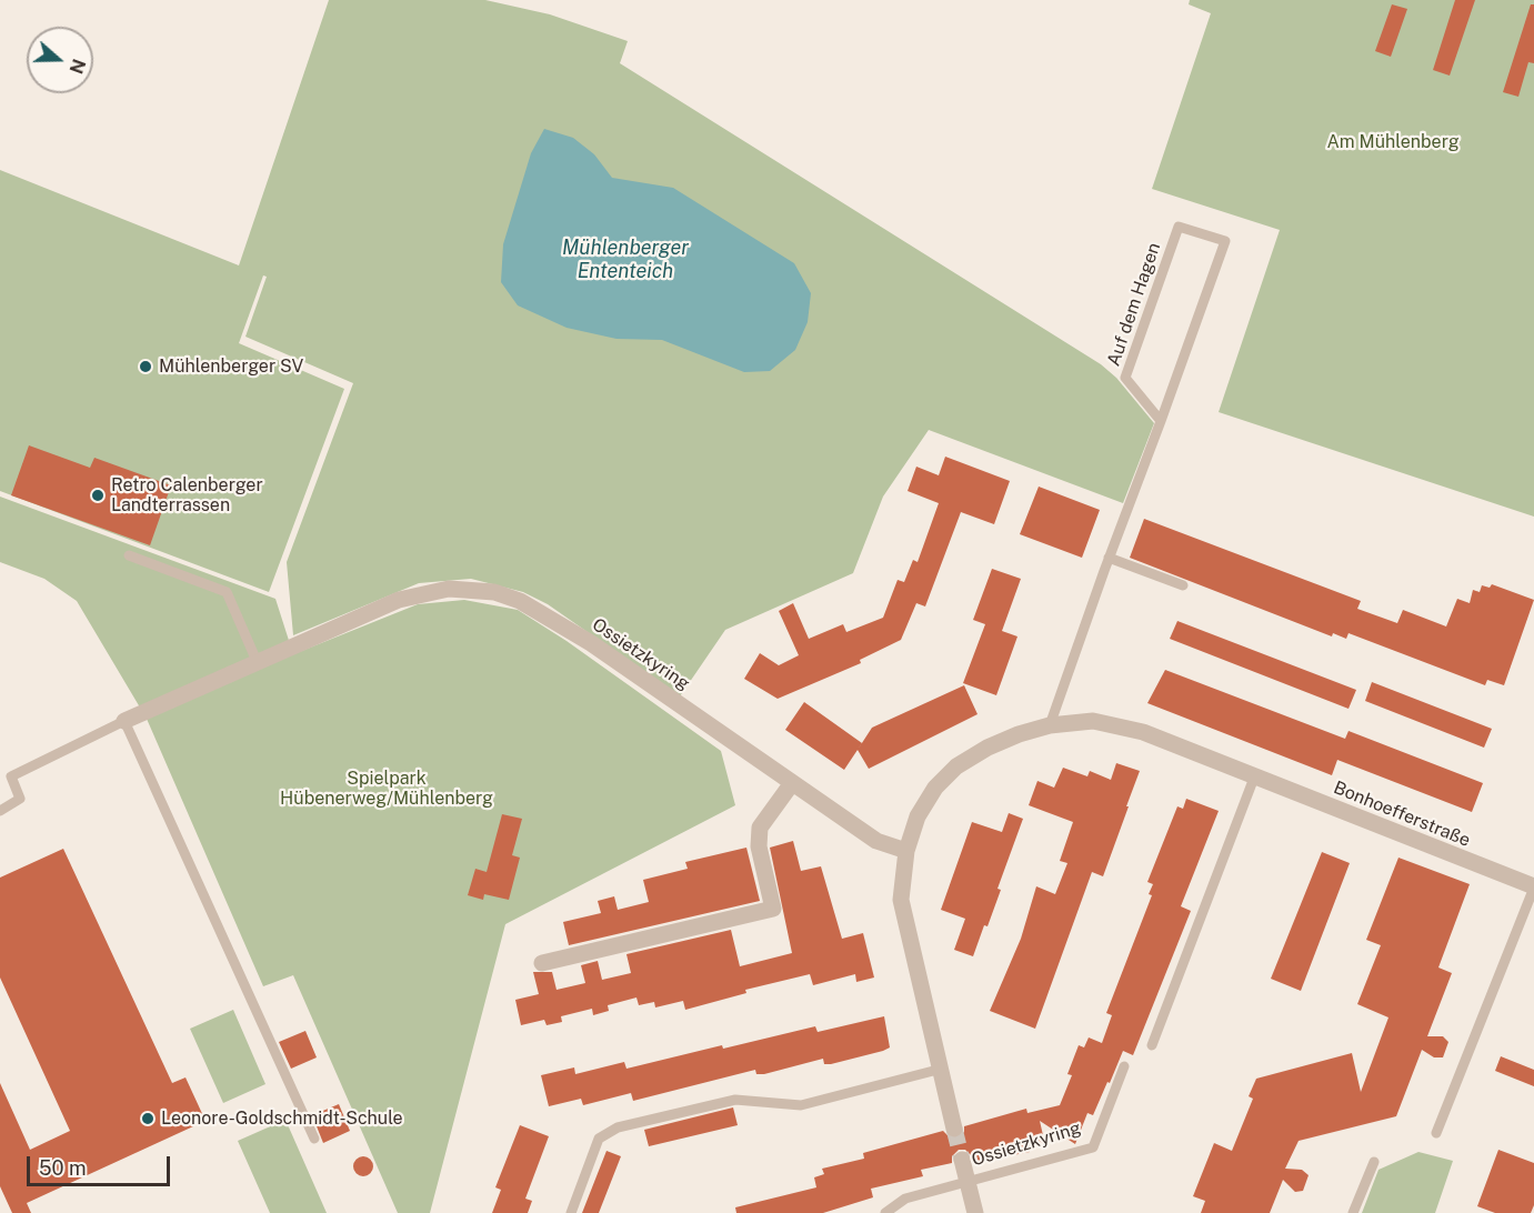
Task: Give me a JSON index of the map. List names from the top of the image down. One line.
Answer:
{"streets":{"street":["Ossietzkyring","Bonhoefferstraße"],"lane":["Auf dem Hagen"]},"crossings":[["Auf dem Hagen","Bonhoefferstraße"],["Ossietzkyring","Bonhoefferstraße"]],"water":["Mühlenberger Ententeich"],"parks":["Am Mühlenberg","Spielpark Hübenerweg/Mühlenberg"],"places":["Mühlenberger SV","Retro Calenberger Landterrassen","Leonore-Goldschmidt-Schule"],"scale_bar":"50 m","north":"right"}
